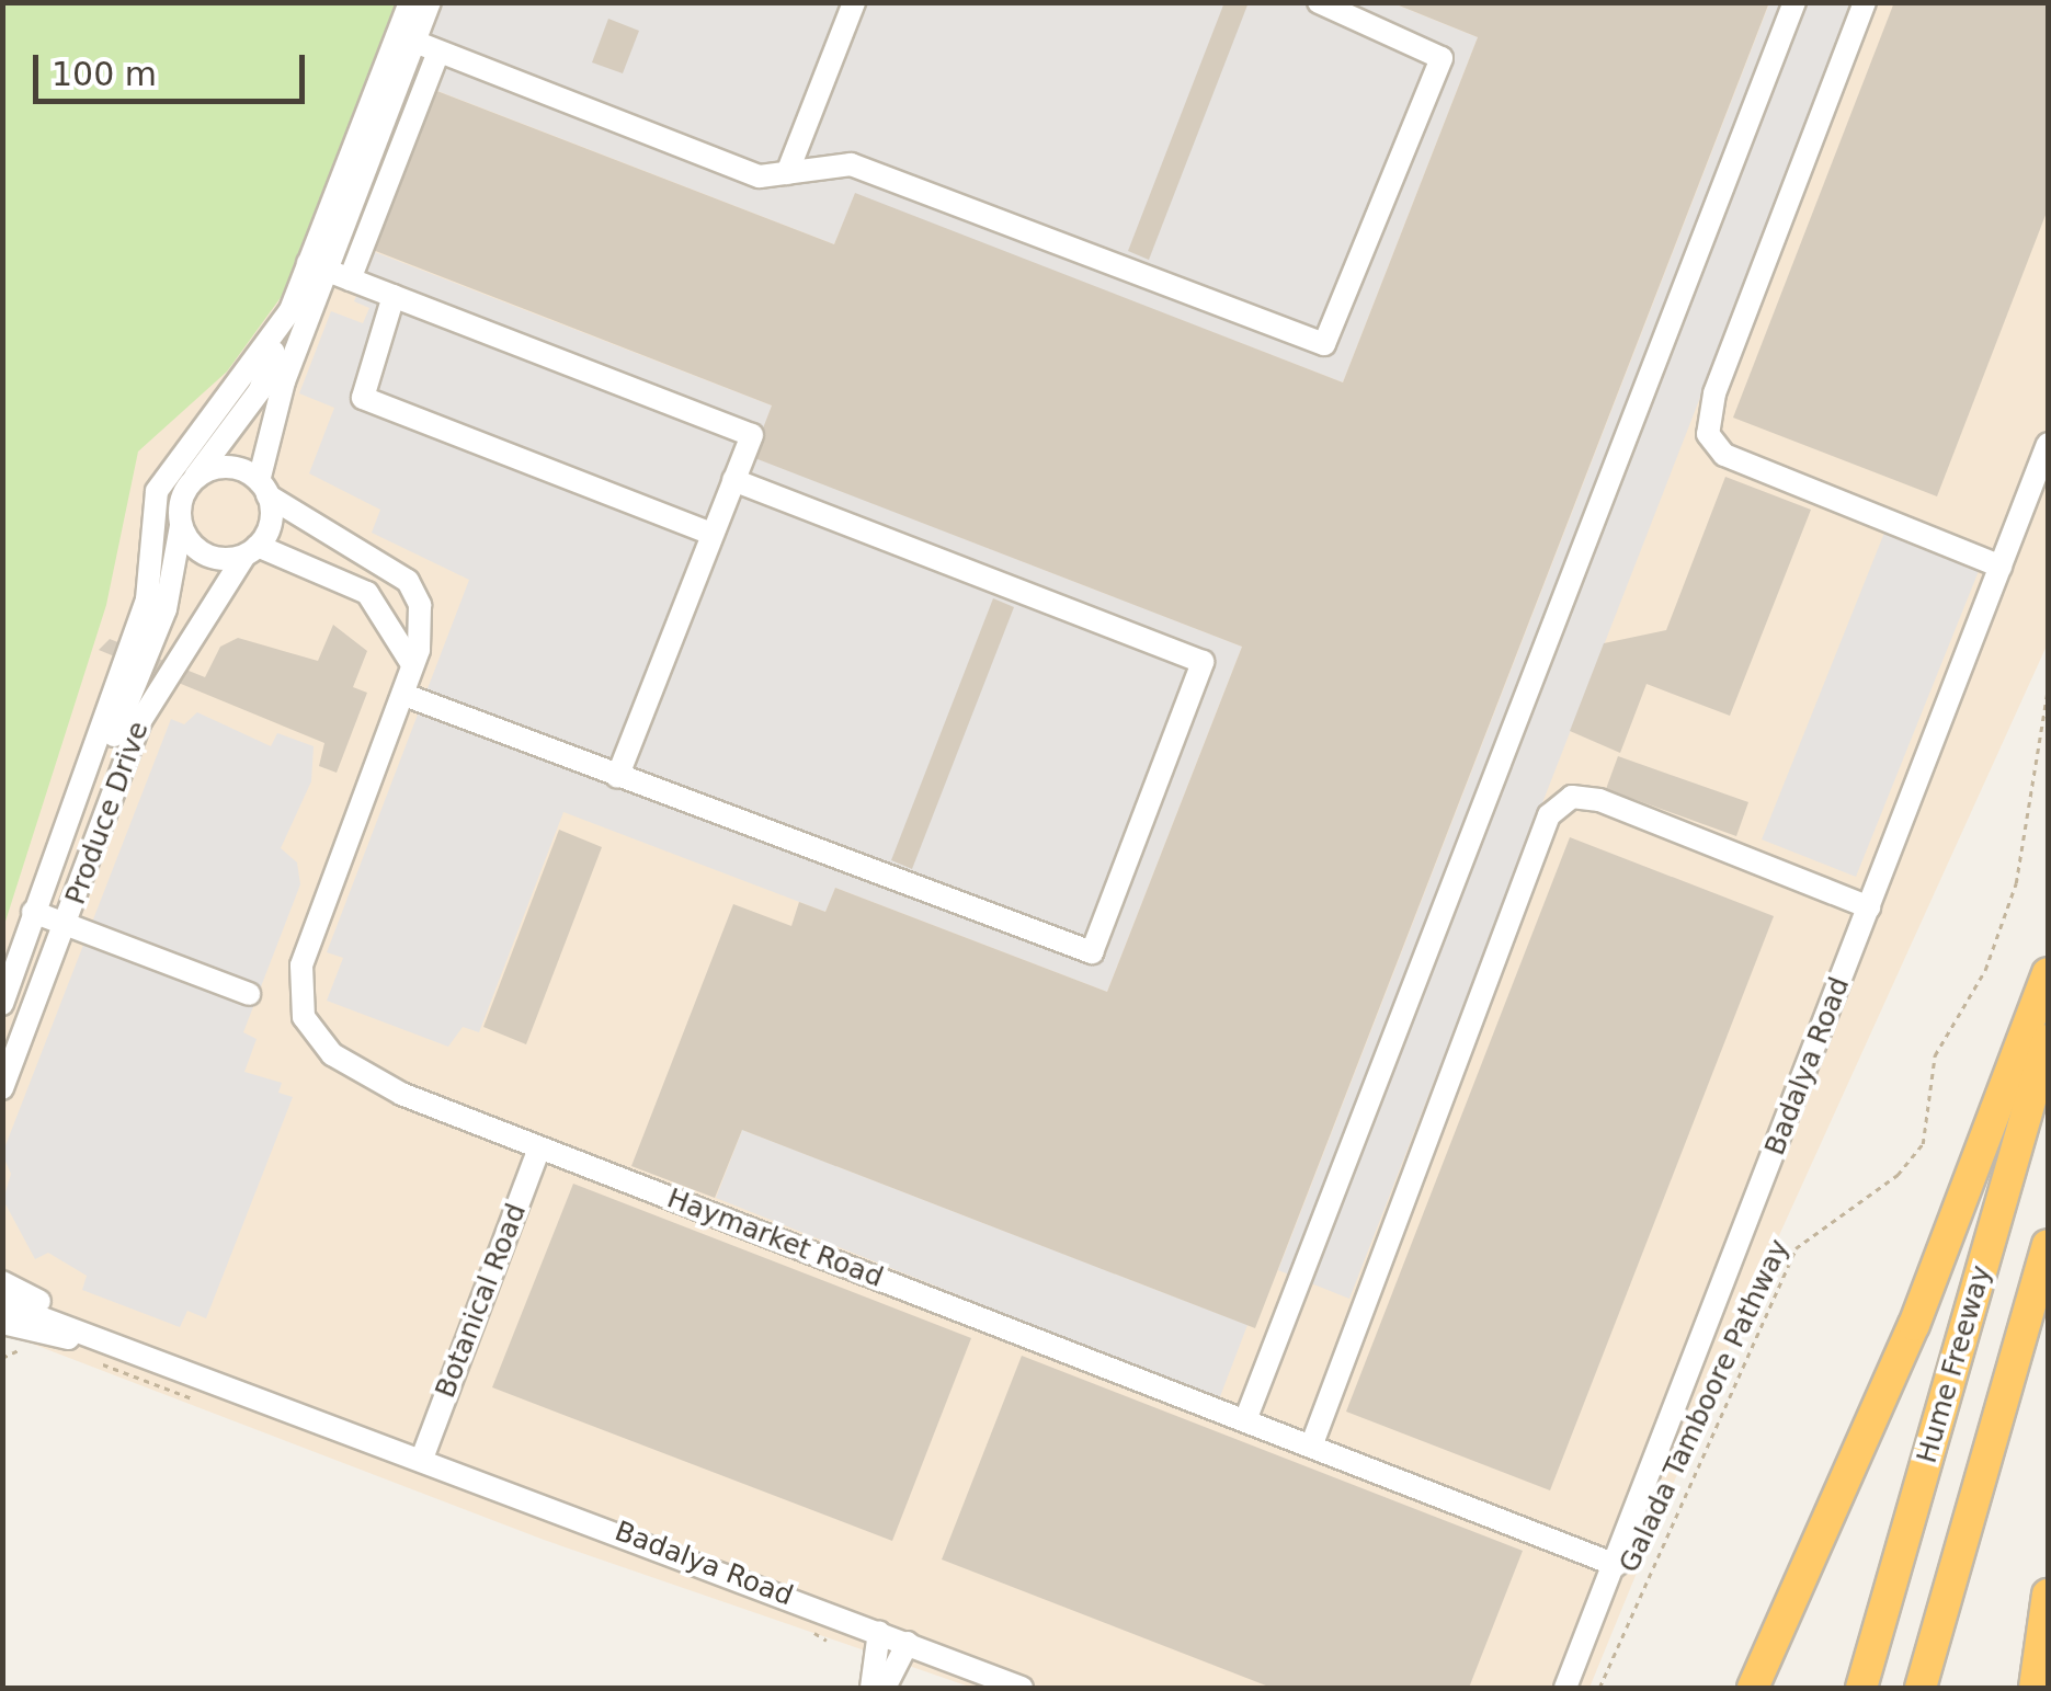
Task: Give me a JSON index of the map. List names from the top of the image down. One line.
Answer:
{"streets":{"highway":["Hume Freeway"],"lane":["Produce Drive","Badalya Road","Haymarket Road","Botanical Road"],"path":["Galada Tamboore Pathway"]},"crossings":[["Produce Drive","Haymarket Road"],["Badalya Road","Haymarket Road"],["Badalya Road","Botanical Road"],["Haymarket Road","Botanical Road"]],"scale_bar":"100 m"}
